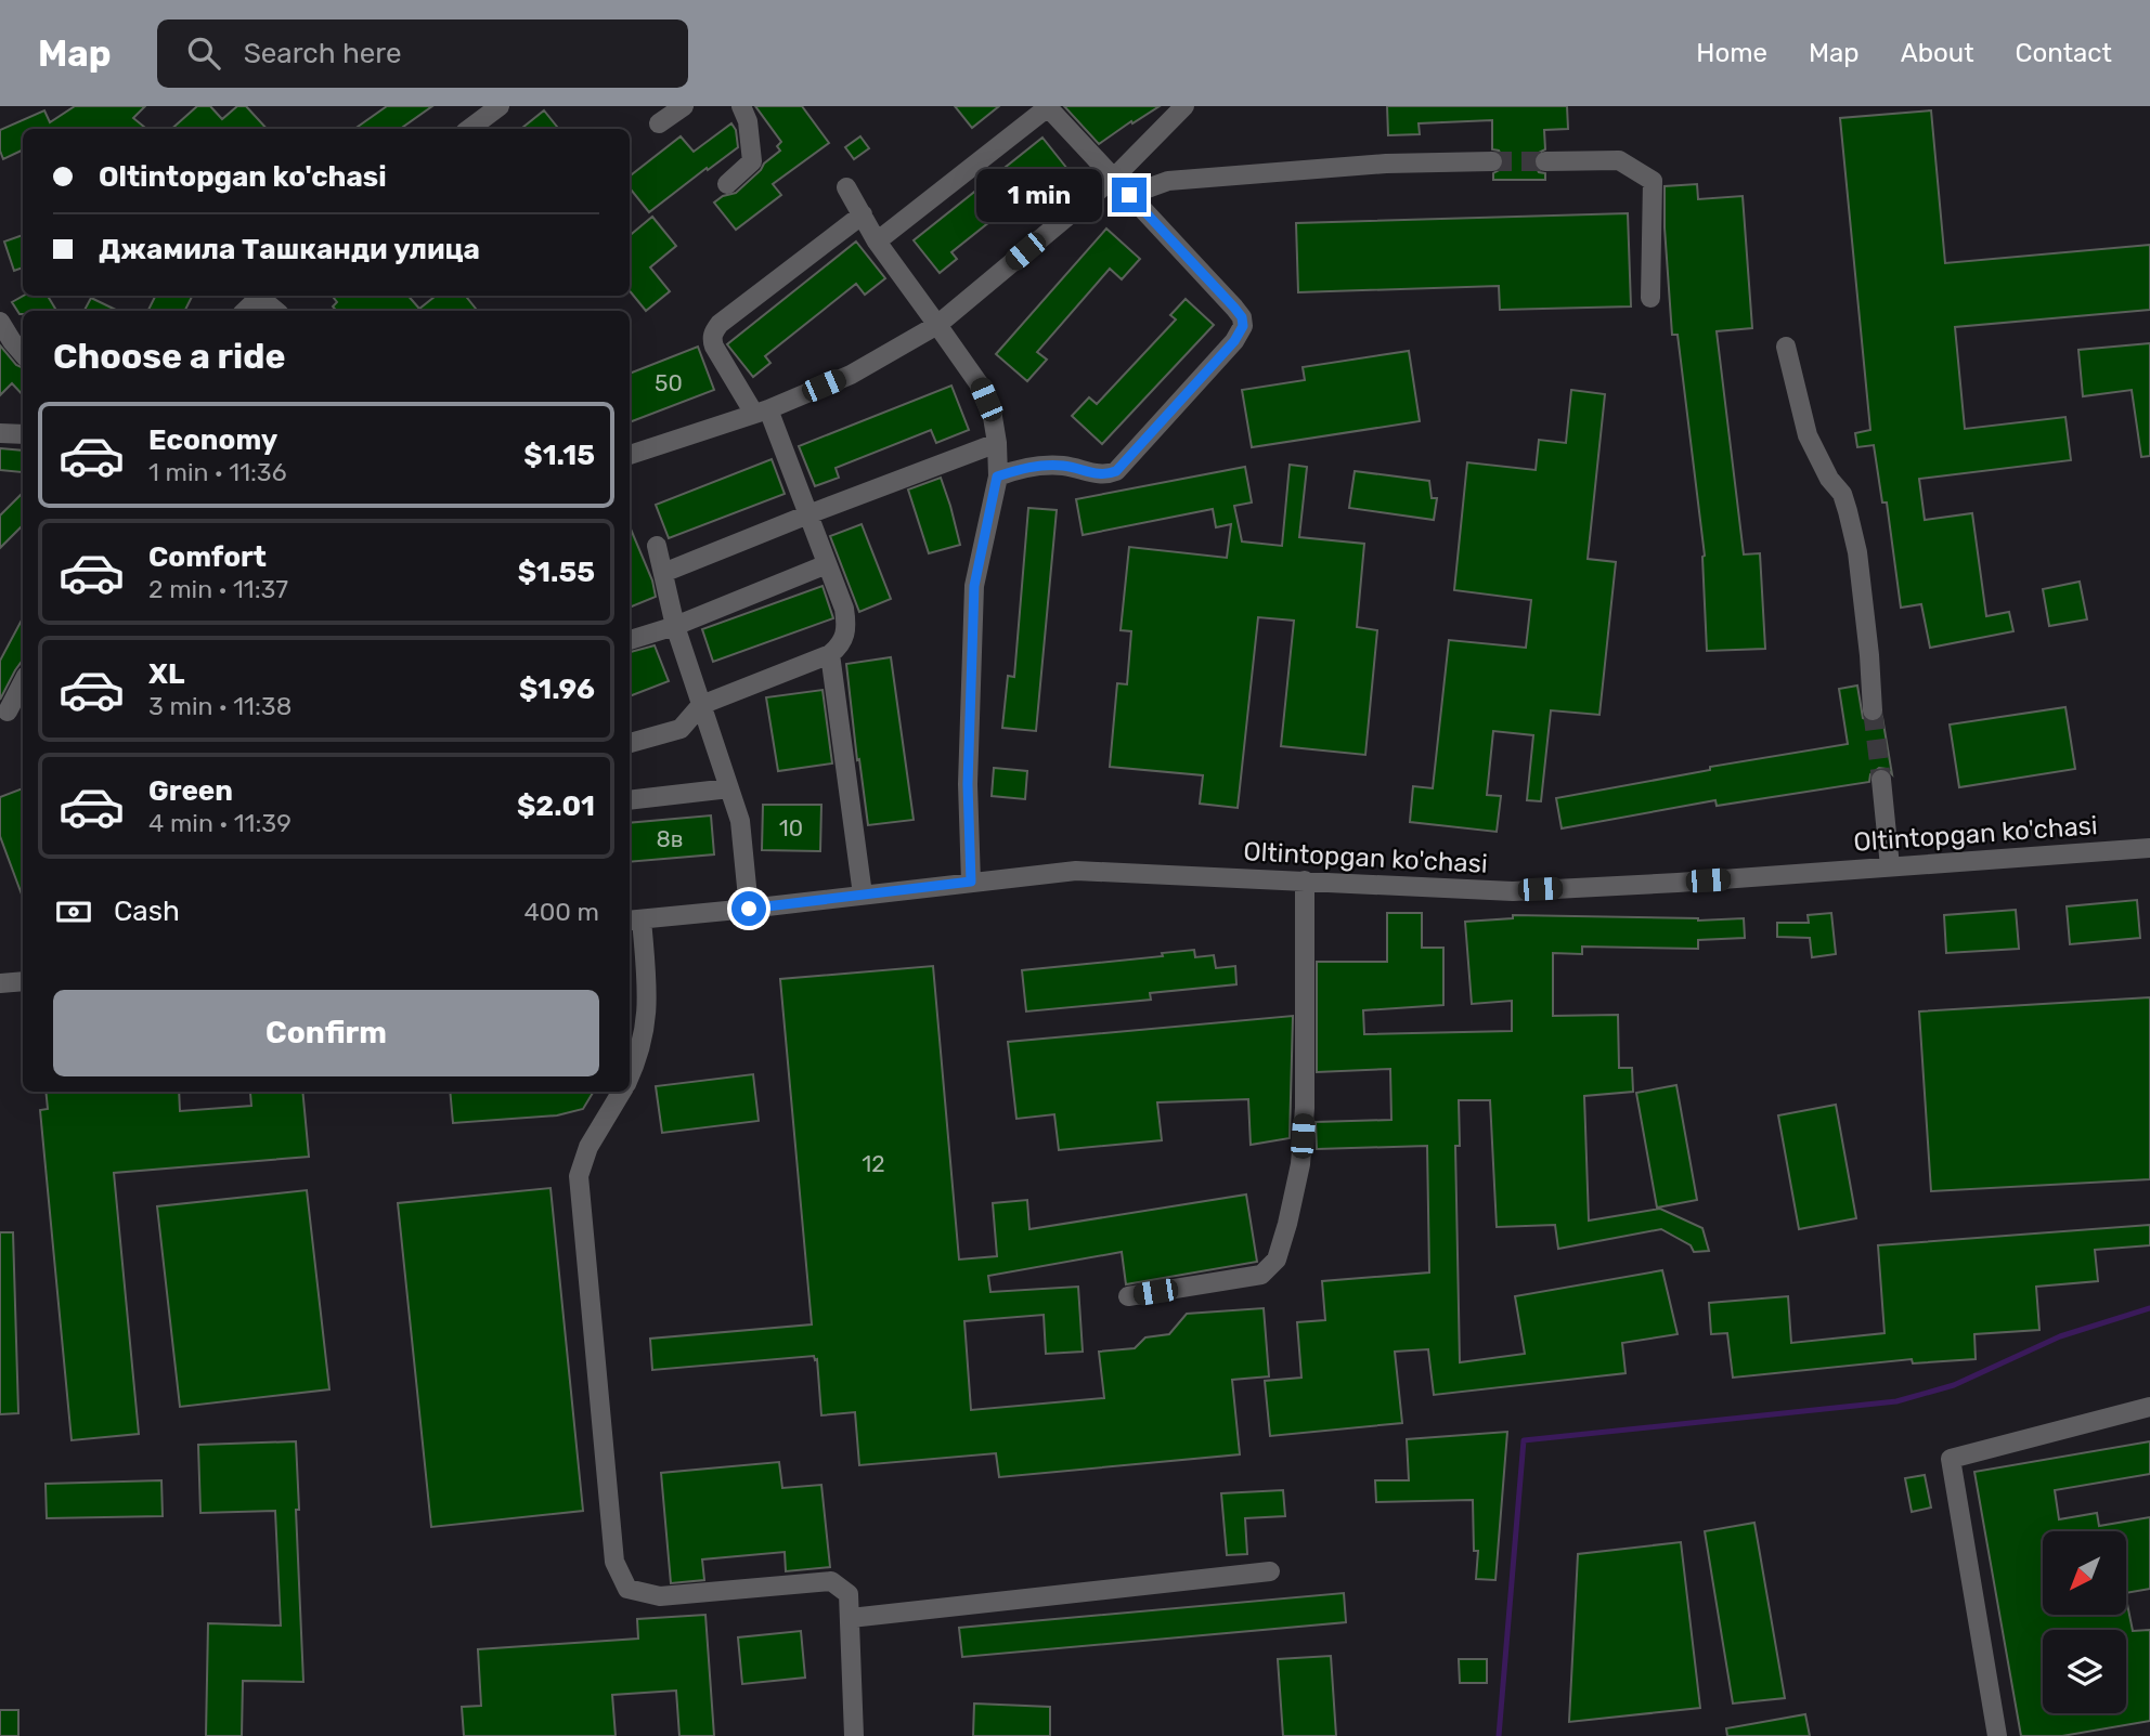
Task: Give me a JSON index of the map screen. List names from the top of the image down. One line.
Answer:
{"streets":{"street":["Oltintopgan ko'chasi"]},"house_numbers":["50","10","8в","12"],"north":"bottom left","page":{"header":"Map","search":"Search here","nav":["Home","Map","About","Contact"],"banner":["Oltintopgan ko'chasi","Джамила Ташканди улица"],"bubble":"1 min","heading":"Choose a ride","list":[{"name":"Economy","note":"1 min · 11:36","value":"$1.15"},{"name":"Comfort","note":"2 min · 11:37","value":"$1.55"},{"name":"XL","note":"3 min · 11:38","value":"$1.96"},{"name":"Green","note":"4 min · 11:39","value":"$2.01"}],"pay":["Cash","400 m"],"buttons":"Confirm"}}
